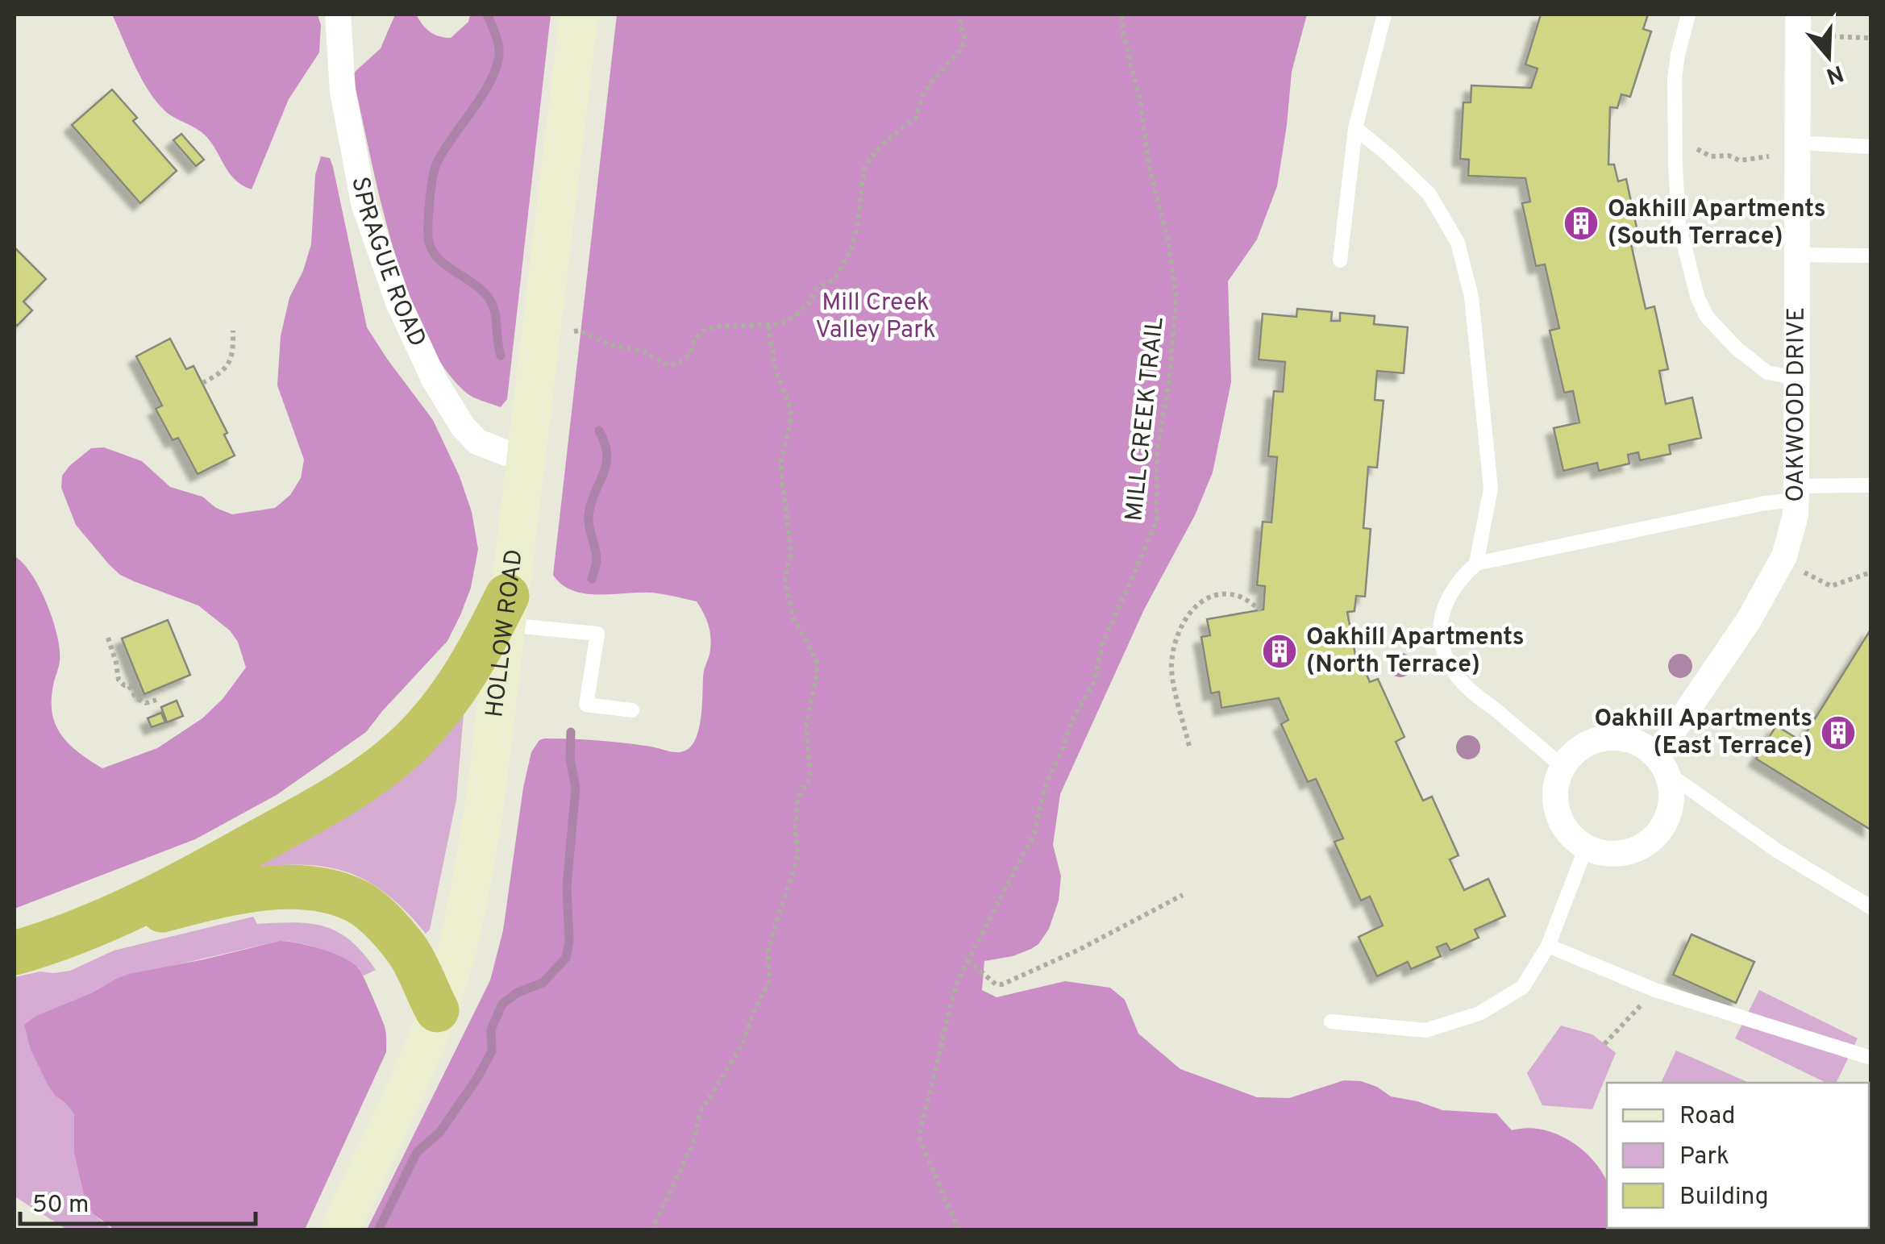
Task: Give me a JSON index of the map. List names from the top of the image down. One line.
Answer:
{"streets":{"main road":["HOLLOW ROAD"],"street":["SPRAGUE ROAD","OAKWOOD DRIVE"],"path":["MILL CREEK TRAIL"]},"crossings":[["SPRAGUE ROAD","HOLLOW ROAD"]],"parks":["Mill Creek Valley Park"],"places":{"building":["Oakhill Apartments (South Terrace)","Oakhill Apartments (North Terrace)","Oakhill Apartments (East Terrace)"]},"legend":["Road","Park","Building"],"scale_bar":"50 m","north":"bottom"}
